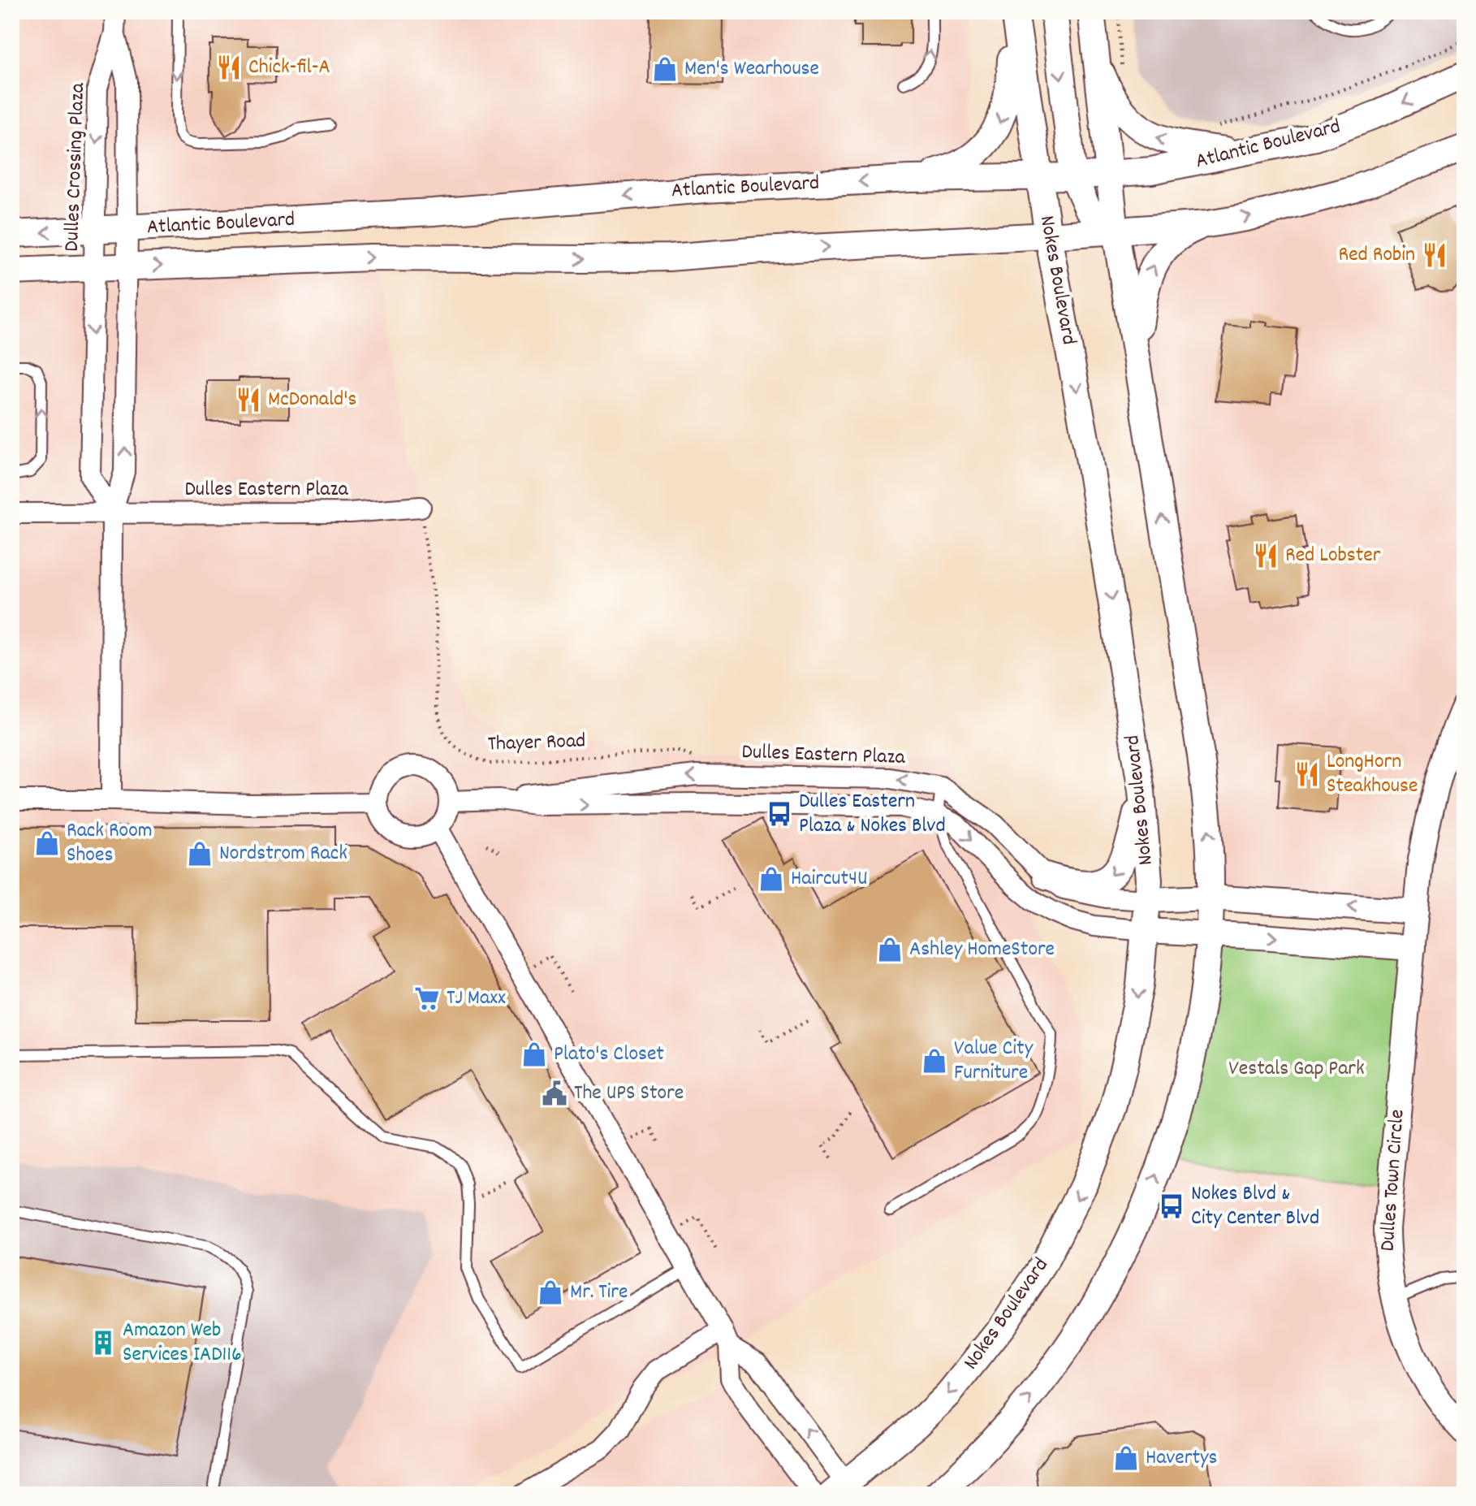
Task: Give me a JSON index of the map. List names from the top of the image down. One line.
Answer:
{"streets":{"main road":["Atlantic Boulevard","Nokes Boulevard"],"street":["Dulles Crossing Plaza","Dulles Eastern Plaza","Dulles Town Circle"],"path":["Thayer Road"]},"crossings":[["Atlantic Boulevard","Dulles Crossing Plaza"],["Atlantic Boulevard","Nokes Boulevard"],["Nokes Boulevard","Dulles Eastern Plaza"],["Dulles Eastern Plaza","Thayer Road"]],"parks":["Vestals Gap Park"],"places":{"restaurant":["Chick-fil-A","Red Robin","McDonald's","Red Lobster","LongHorn Steakhouse"],"shop":["Men's Wearhouse","Rack Room Shoes","Nordstrom Rack","Haircut4U","Ashley HomeStore","Plato's Closet","Value City Furniture","Mr. Tire","Havertys"],"bus stop":["Dulles Eastern Plaza & Nokes Blvd","Nokes Blvd & City Center Blvd"],"supermarket":["TJ Maxx"],"public building":["The UPS Store"],"building":["Amazon Web Services IAD116"]}}
